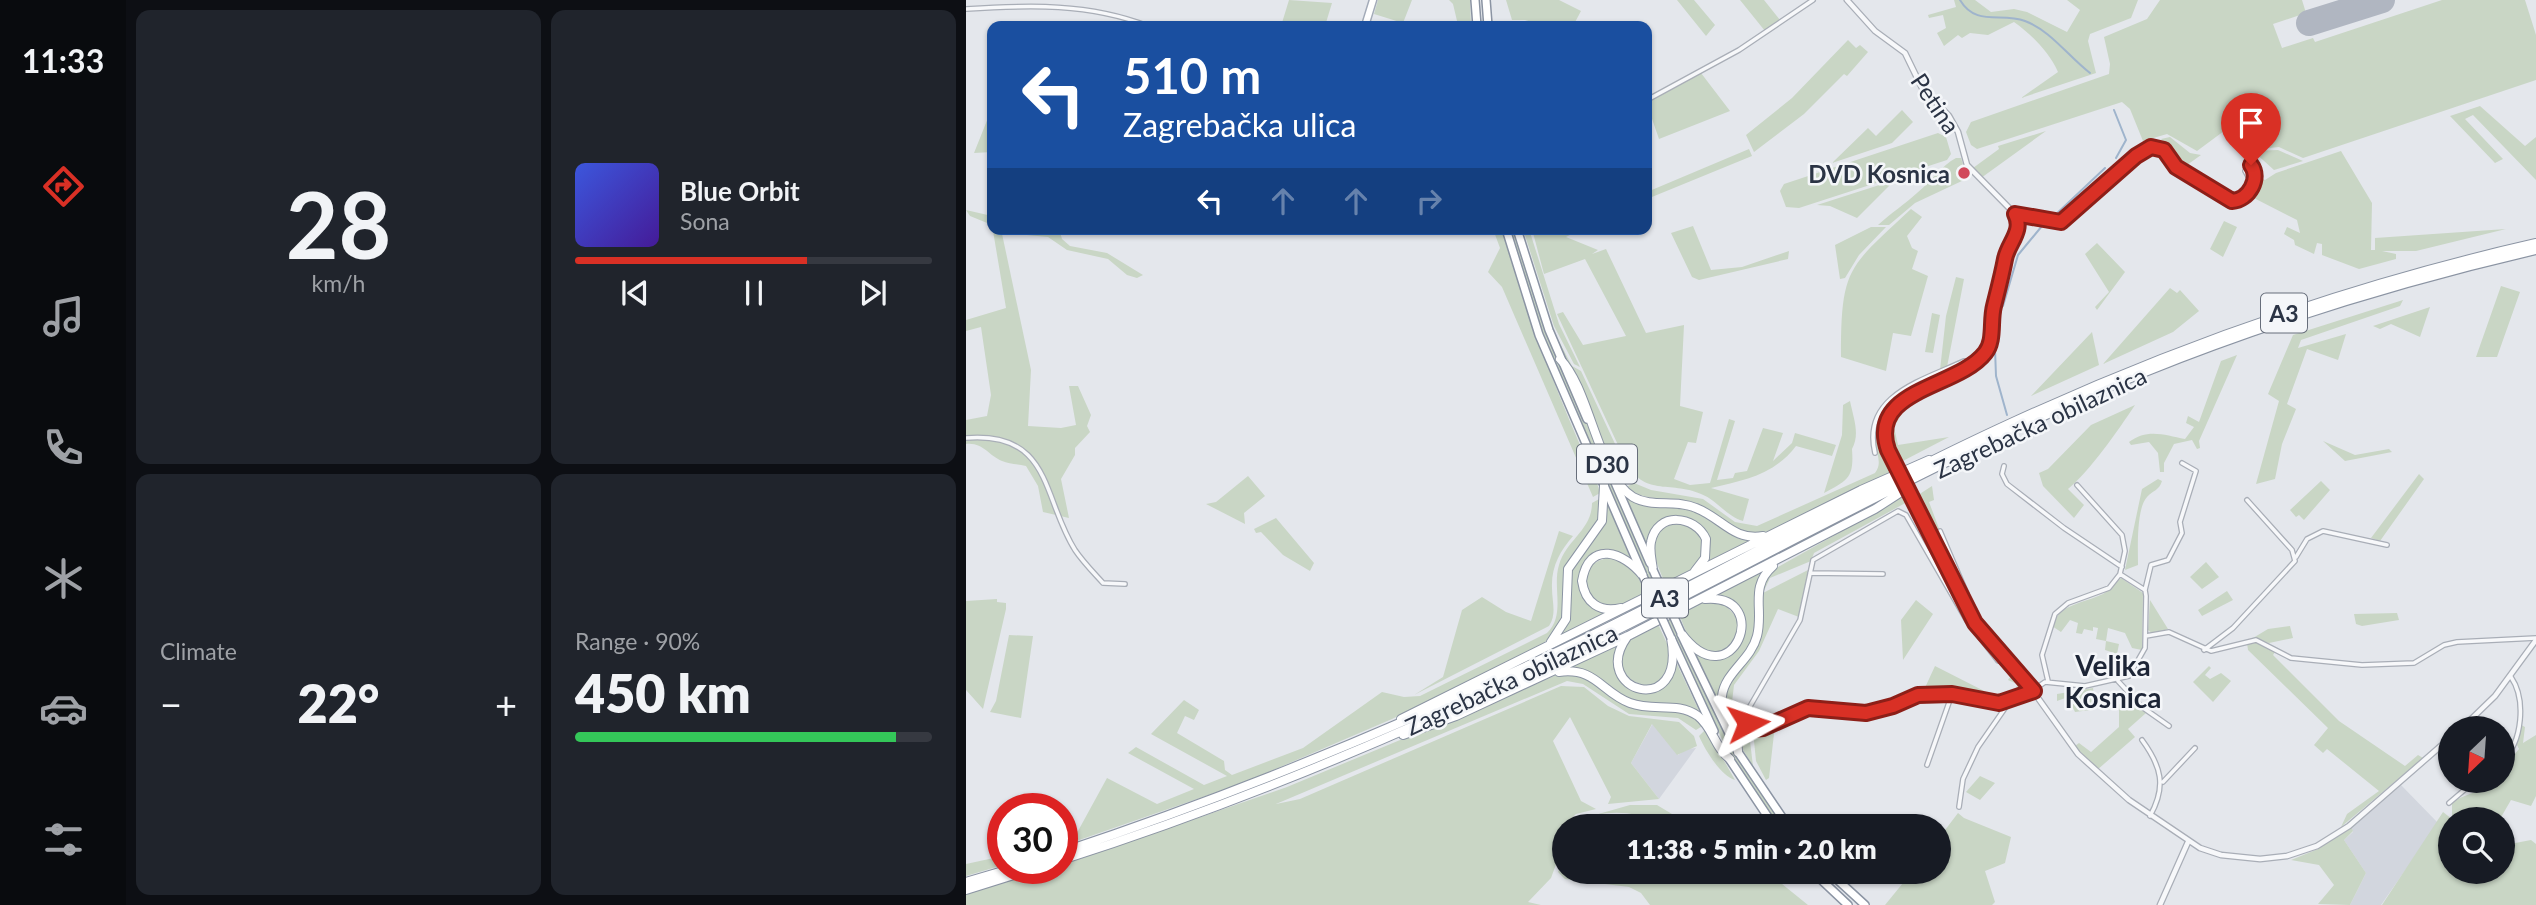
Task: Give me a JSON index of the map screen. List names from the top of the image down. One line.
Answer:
{"streets":{"highway":["A3","Zagrebačka obilaznica","D30"],"street":["Petina"]},"districts":["Velika Kosnica"],"places":["DVD Kosnica"],"north":"bottom left","page":{"tabs":"11:33","tile":[["28","km/h"],"Climate",["Range · 90%","450 km"]],"turn":["510 m","Zagrebačka ulica"],"song":["Blue Orbit","Sona"],"heat":["−","22°","+"],"limit":"30","trip":"11:38 · 5 min · 2.0 km"}}
